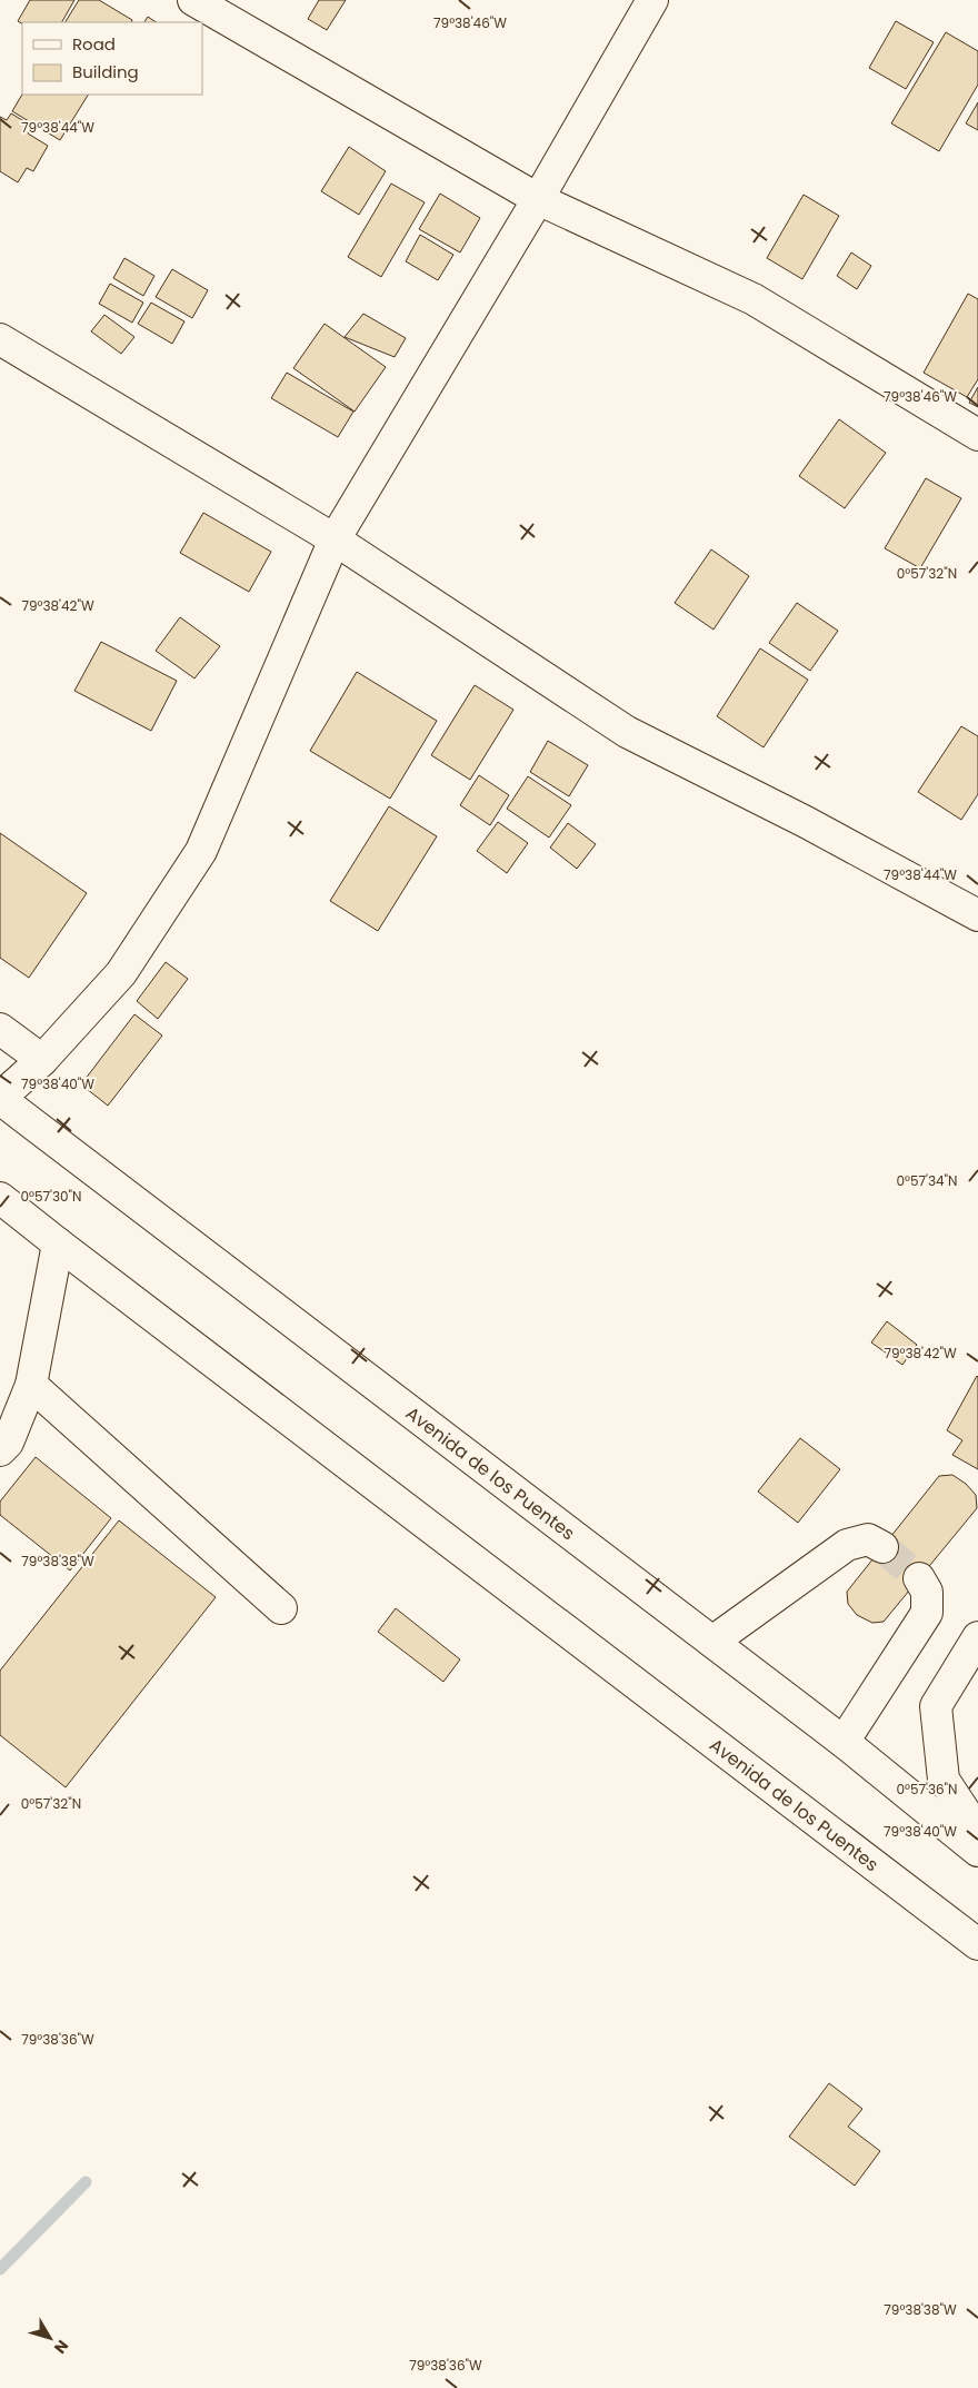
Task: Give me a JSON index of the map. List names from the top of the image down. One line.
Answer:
{"streets":{"street":["Avenida de los Puentes"]},"legend":["Road","Building"],"north":"bottom right","coordinates":["79°38'46\"W","79°38'44\"W","0°57'32\"N","79°38'42\"W","79°38'40\"W","0°57'34\"N","0°57'30\"N","79°38'38\"W","0°57'36\"N","79°38'36\"W"]}
